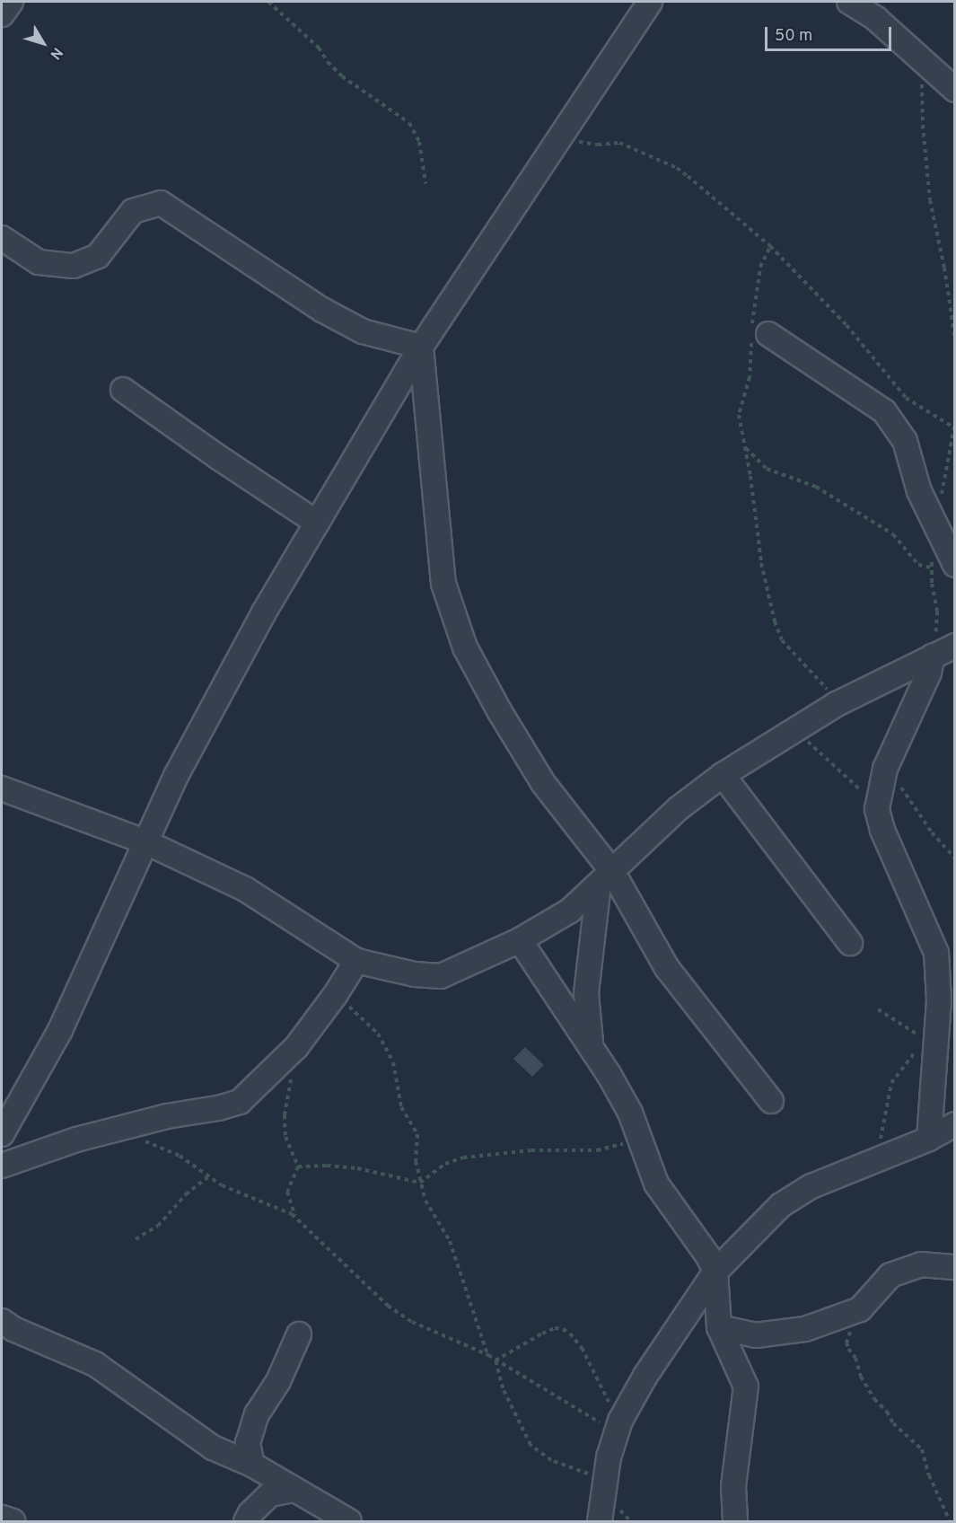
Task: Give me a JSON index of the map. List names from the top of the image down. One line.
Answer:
{"scale_bar":"50 m","north":"bottom right"}
